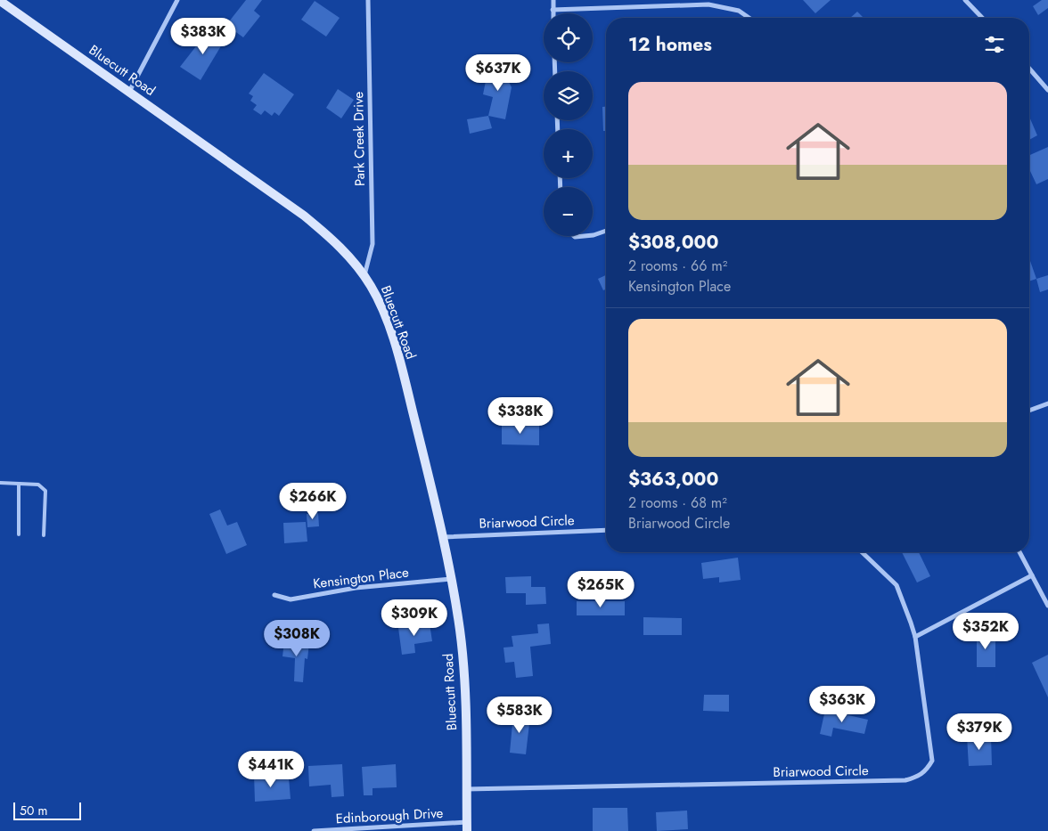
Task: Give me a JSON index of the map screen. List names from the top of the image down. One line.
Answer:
{"streets":{"street":["Bluecutt Road","Park Creek Drive","Briarwood Circle","Kensington Place","Edinborough Drive"]},"crossings":[["Bluecutt Road","Park Creek Drive"],["Bluecutt Road","Briarwood Circle"],["Bluecutt Road","Kensington Place"],["Bluecutt Road","Edinborough Drive"]],"scale_bar":"50 m","page":{"map_buttons":["+","−"],"price":["$383K","$637K","$338K","$266K","$265K","$309K","$352K","$308K","$363K","$583K","$379K","$441K"],"heading":"12 homes","list":[{"name":"$308,000","note":"2 rooms · 66 m² · Kensington Place"},{"name":"$363,000","note":"2 rooms · 68 m² · Briarwood Circle"}],"scale":"50 m"}}
